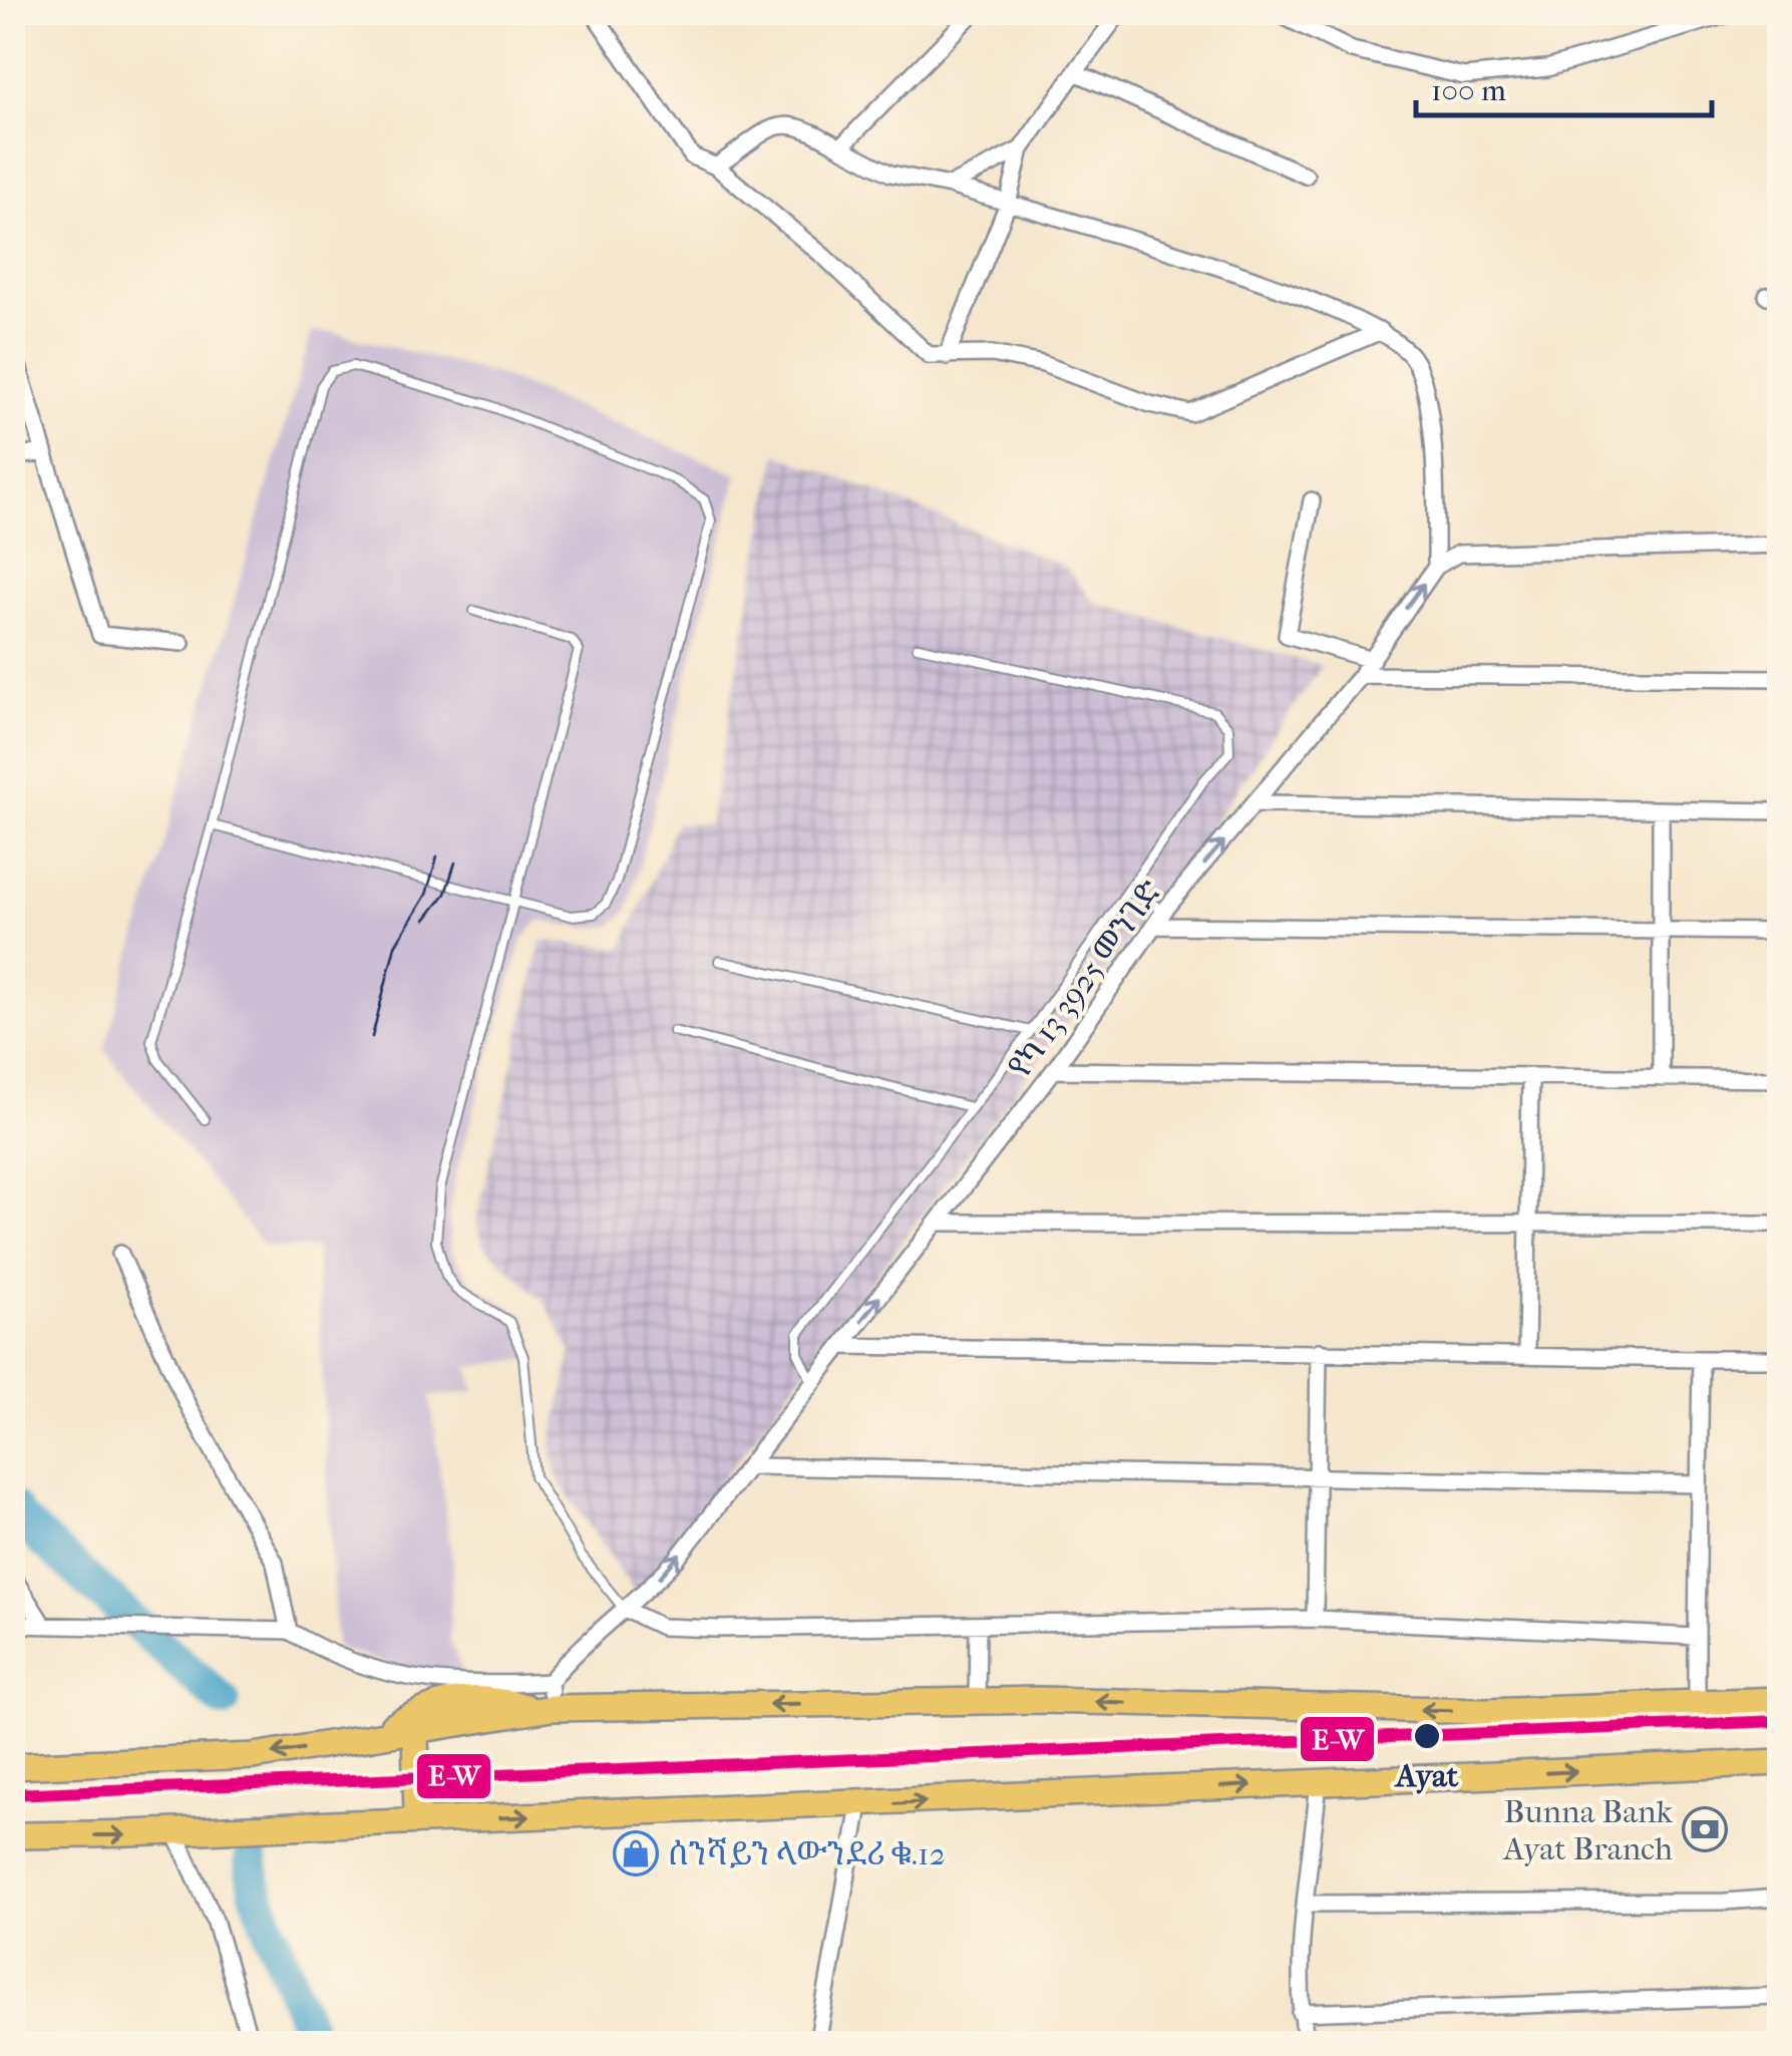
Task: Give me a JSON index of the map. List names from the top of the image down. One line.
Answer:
{"streets":{"street":["የካ 13 3925 መንገድ"]},"one_way":["የካ 13 3925 መንገድ"],"places":{"other":["Ayat"],"bank":["Bunna Bank Ayat Branch"],"shop":["ሰንሻይን ላውንደሪ ቁ.12"]},"lines":["transit line E-W"],"scale_bar":"100 m"}
